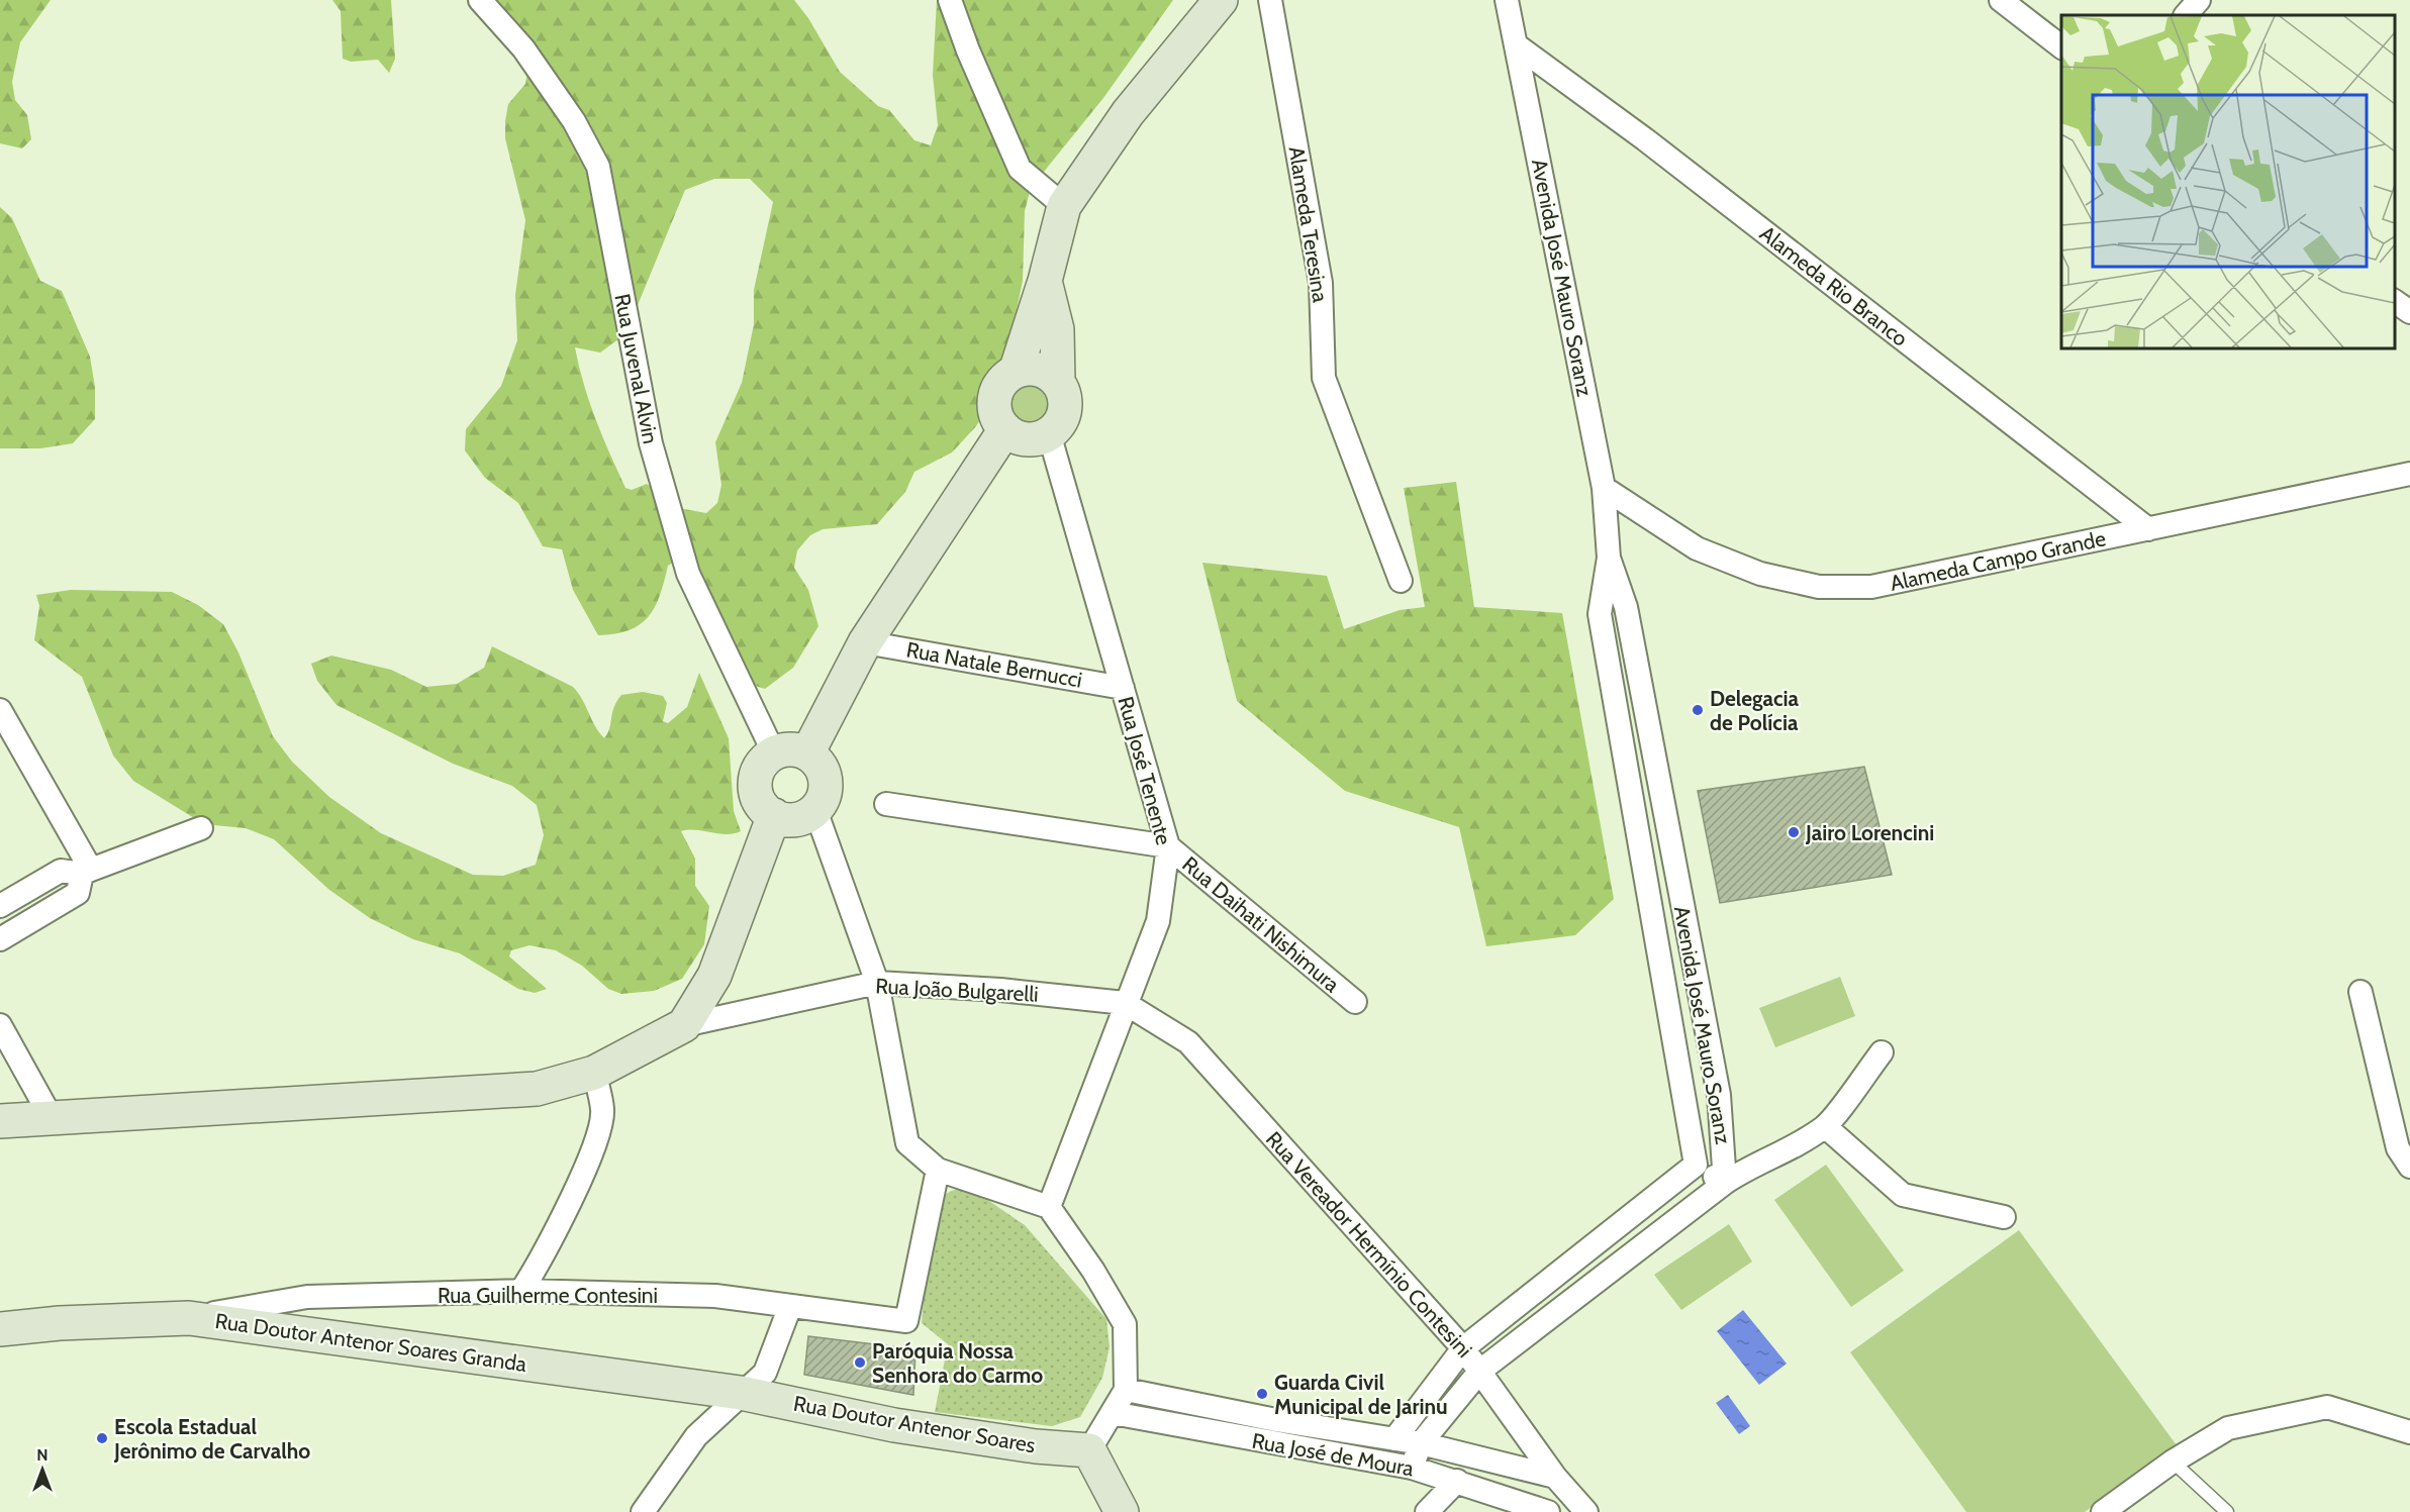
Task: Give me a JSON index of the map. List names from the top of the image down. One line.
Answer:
{"streets":{"main road":["Rua Doutor Antenor Soares Granda","Rua Doutor Antenor Soares"],"street":["Alameda Teresina","Avenida José Mauro Soranz","Alameda Rio Branco","Rua Juvenal Alvin","Alameda Campo Grande","Rua Natale Bernucci","Rua José Tenente","Rua Daihati Nishimura","Rua João Bulgarelli","Rua Vereador Hermínio Contesini","Rua Guilherme Contesini","Rua José de Moura"]},"crossings":[["Avenida José Mauro Soranz","Alameda Rio Branco"],["Avenida José Mauro Soranz","Alameda Campo Grande"],["Avenida José Mauro Soranz","Rua Vereador Hermínio Contesini"],["Avenida José Mauro Soranz","Rua José de Moura"],["Alameda Rio Branco","Alameda Campo Grande"],["Rua Natale Bernucci","Rua José Tenente"],["Rua José Tenente","Rua Daihati Nishimura"],["Rua José Tenente","Rua João Bulgarelli"],["Rua José Tenente","Rua Vereador Hermínio Contesini"],["Rua João Bulgarelli","Rua Vereador Hermínio Contesini"],["Rua Vereador Hermínio Contesini","Rua José de Moura"],["Rua Guilherme Contesini","Rua Doutor Antenor Soares Granda"],["Rua Doutor Antenor Soares Granda","Rua Doutor Antenor Soares"]],"places":["Delegacia de Polícia","Jairo Lorencini","Paróquia Nossa Senhora do Carmo","Guarda Civil Municipal de Jarinu","Escola Estadual Jerônimo de Carvalho"],"north":"top"}
